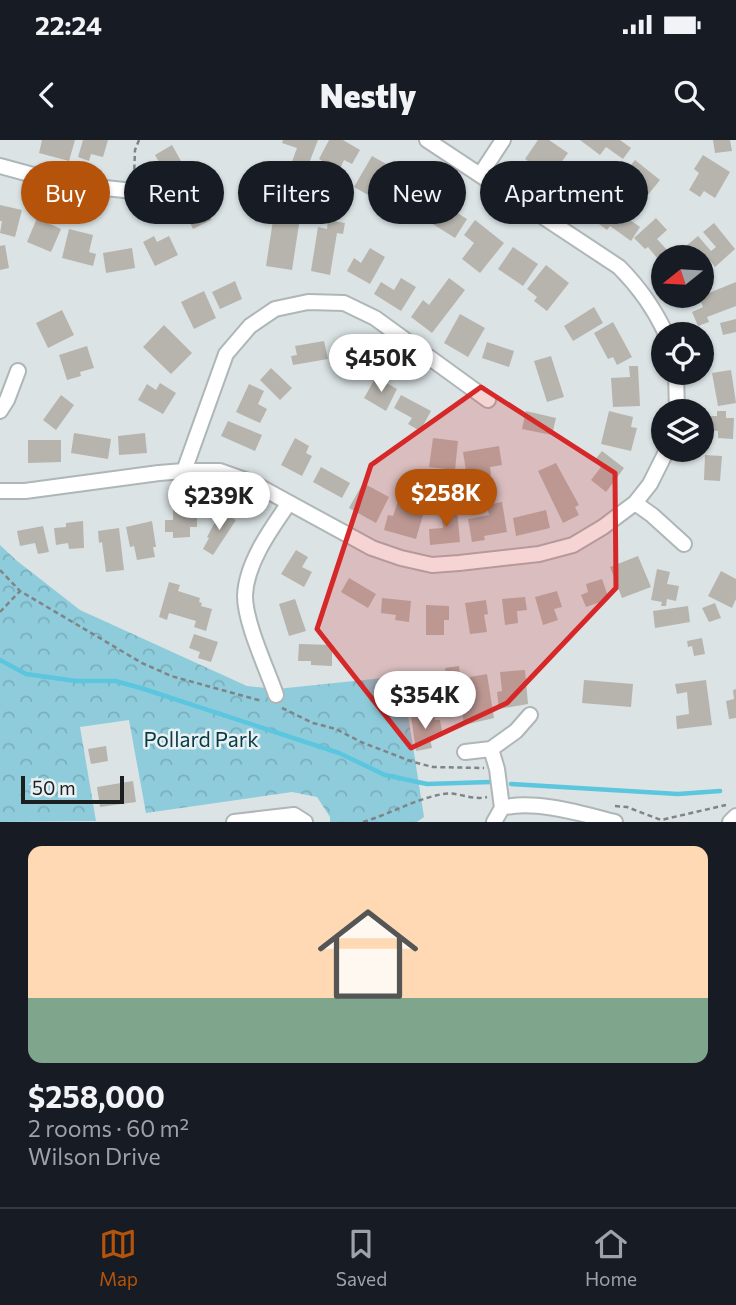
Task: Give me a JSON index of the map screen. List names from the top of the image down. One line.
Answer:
{"parks":["Pollard Park"],"scale_bar":"50 m","north":"left","page":{"status":"22:24","header":"Nestly","chip":["Buy","Rent","Filters","New","Apartment"],"price":["$450K","$258K","$239K","$354K"],"scale":"50 m","list":[{"name":"$258,000","note":"2 rooms · 60 m² · Wilson Drive"}],"tabs":["Map","Saved","Home"]}}
